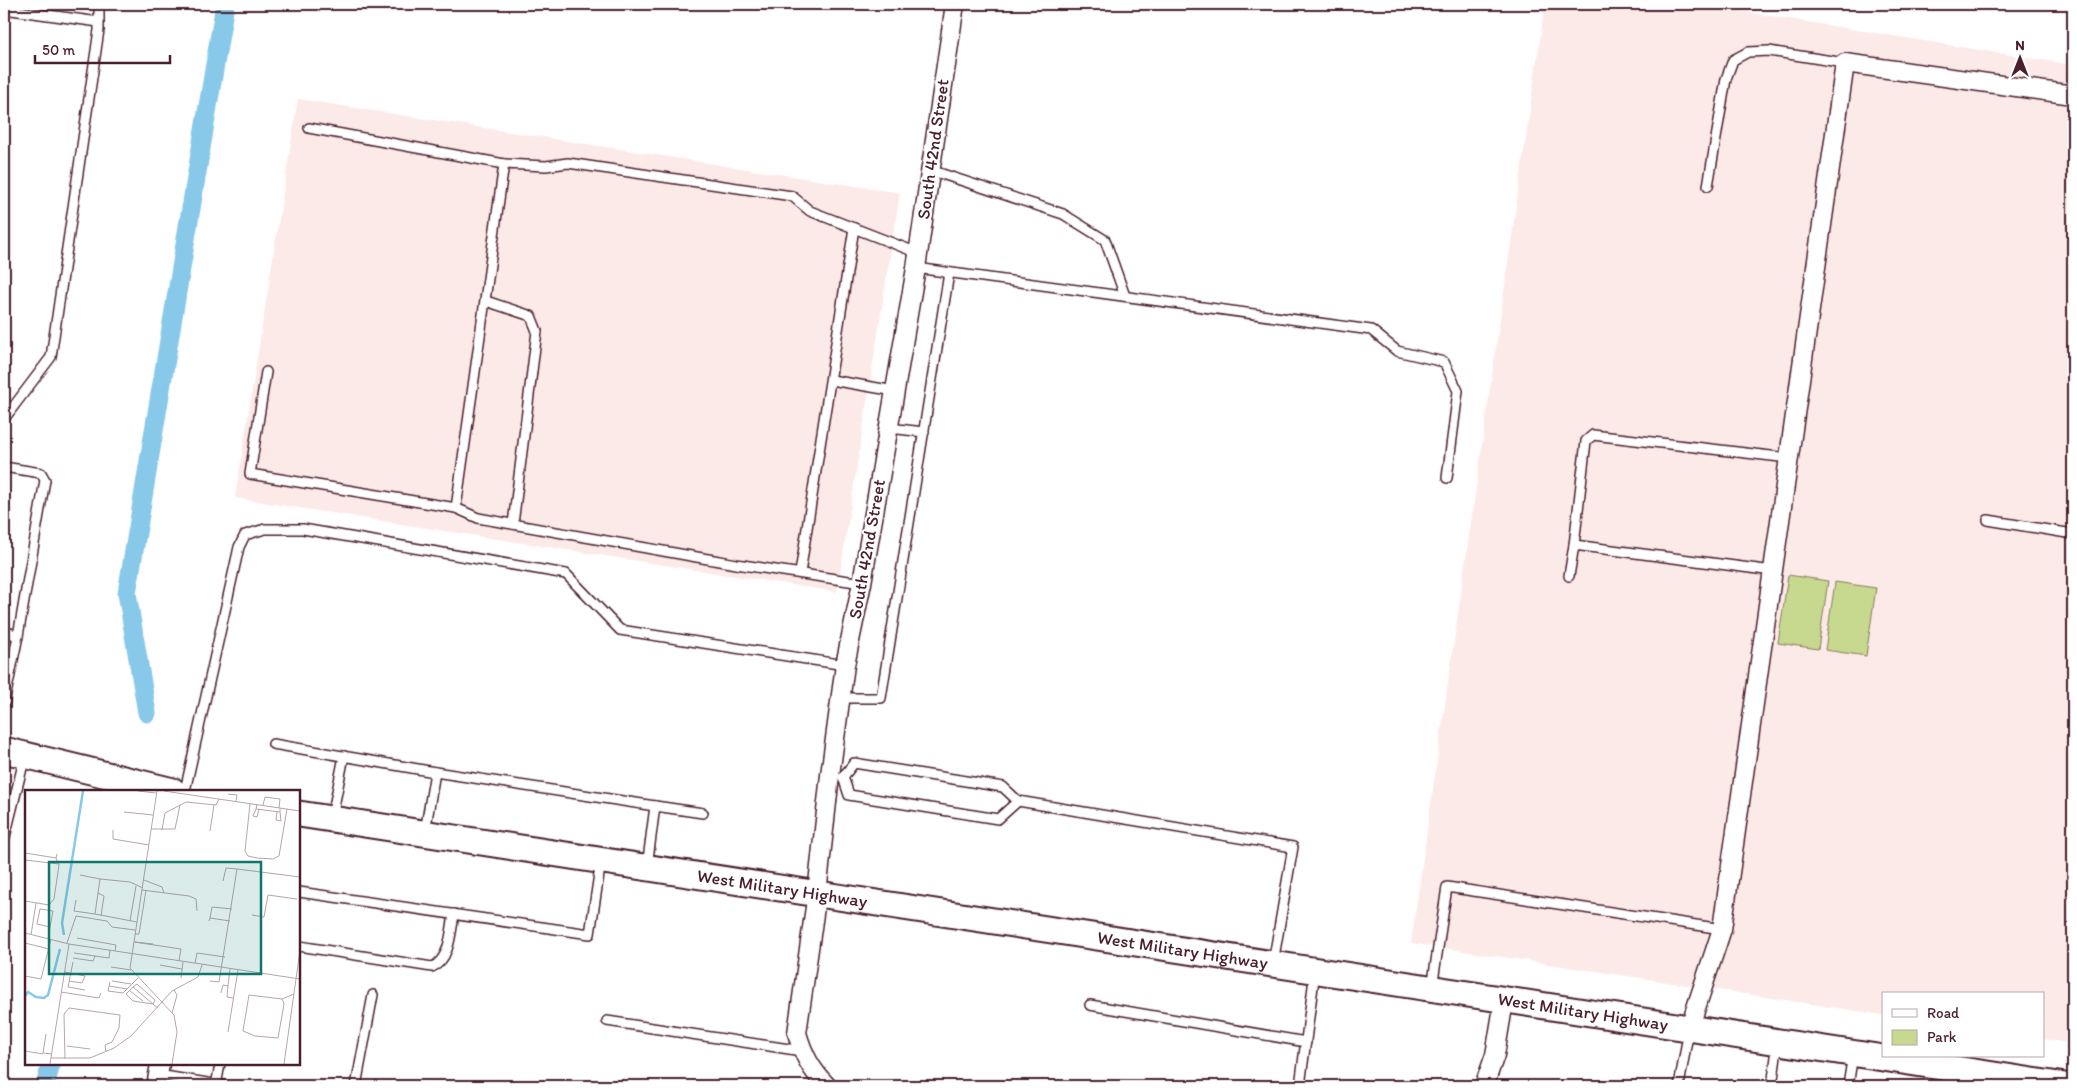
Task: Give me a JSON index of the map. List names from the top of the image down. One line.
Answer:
{"streets":{"main road":["West Military Highway"],"street":["South 42nd Street"]},"crossings":[["South 42nd Street","West Military Highway"]],"legend":["Road","Park"],"scale_bar":"50 m","north":"top"}
